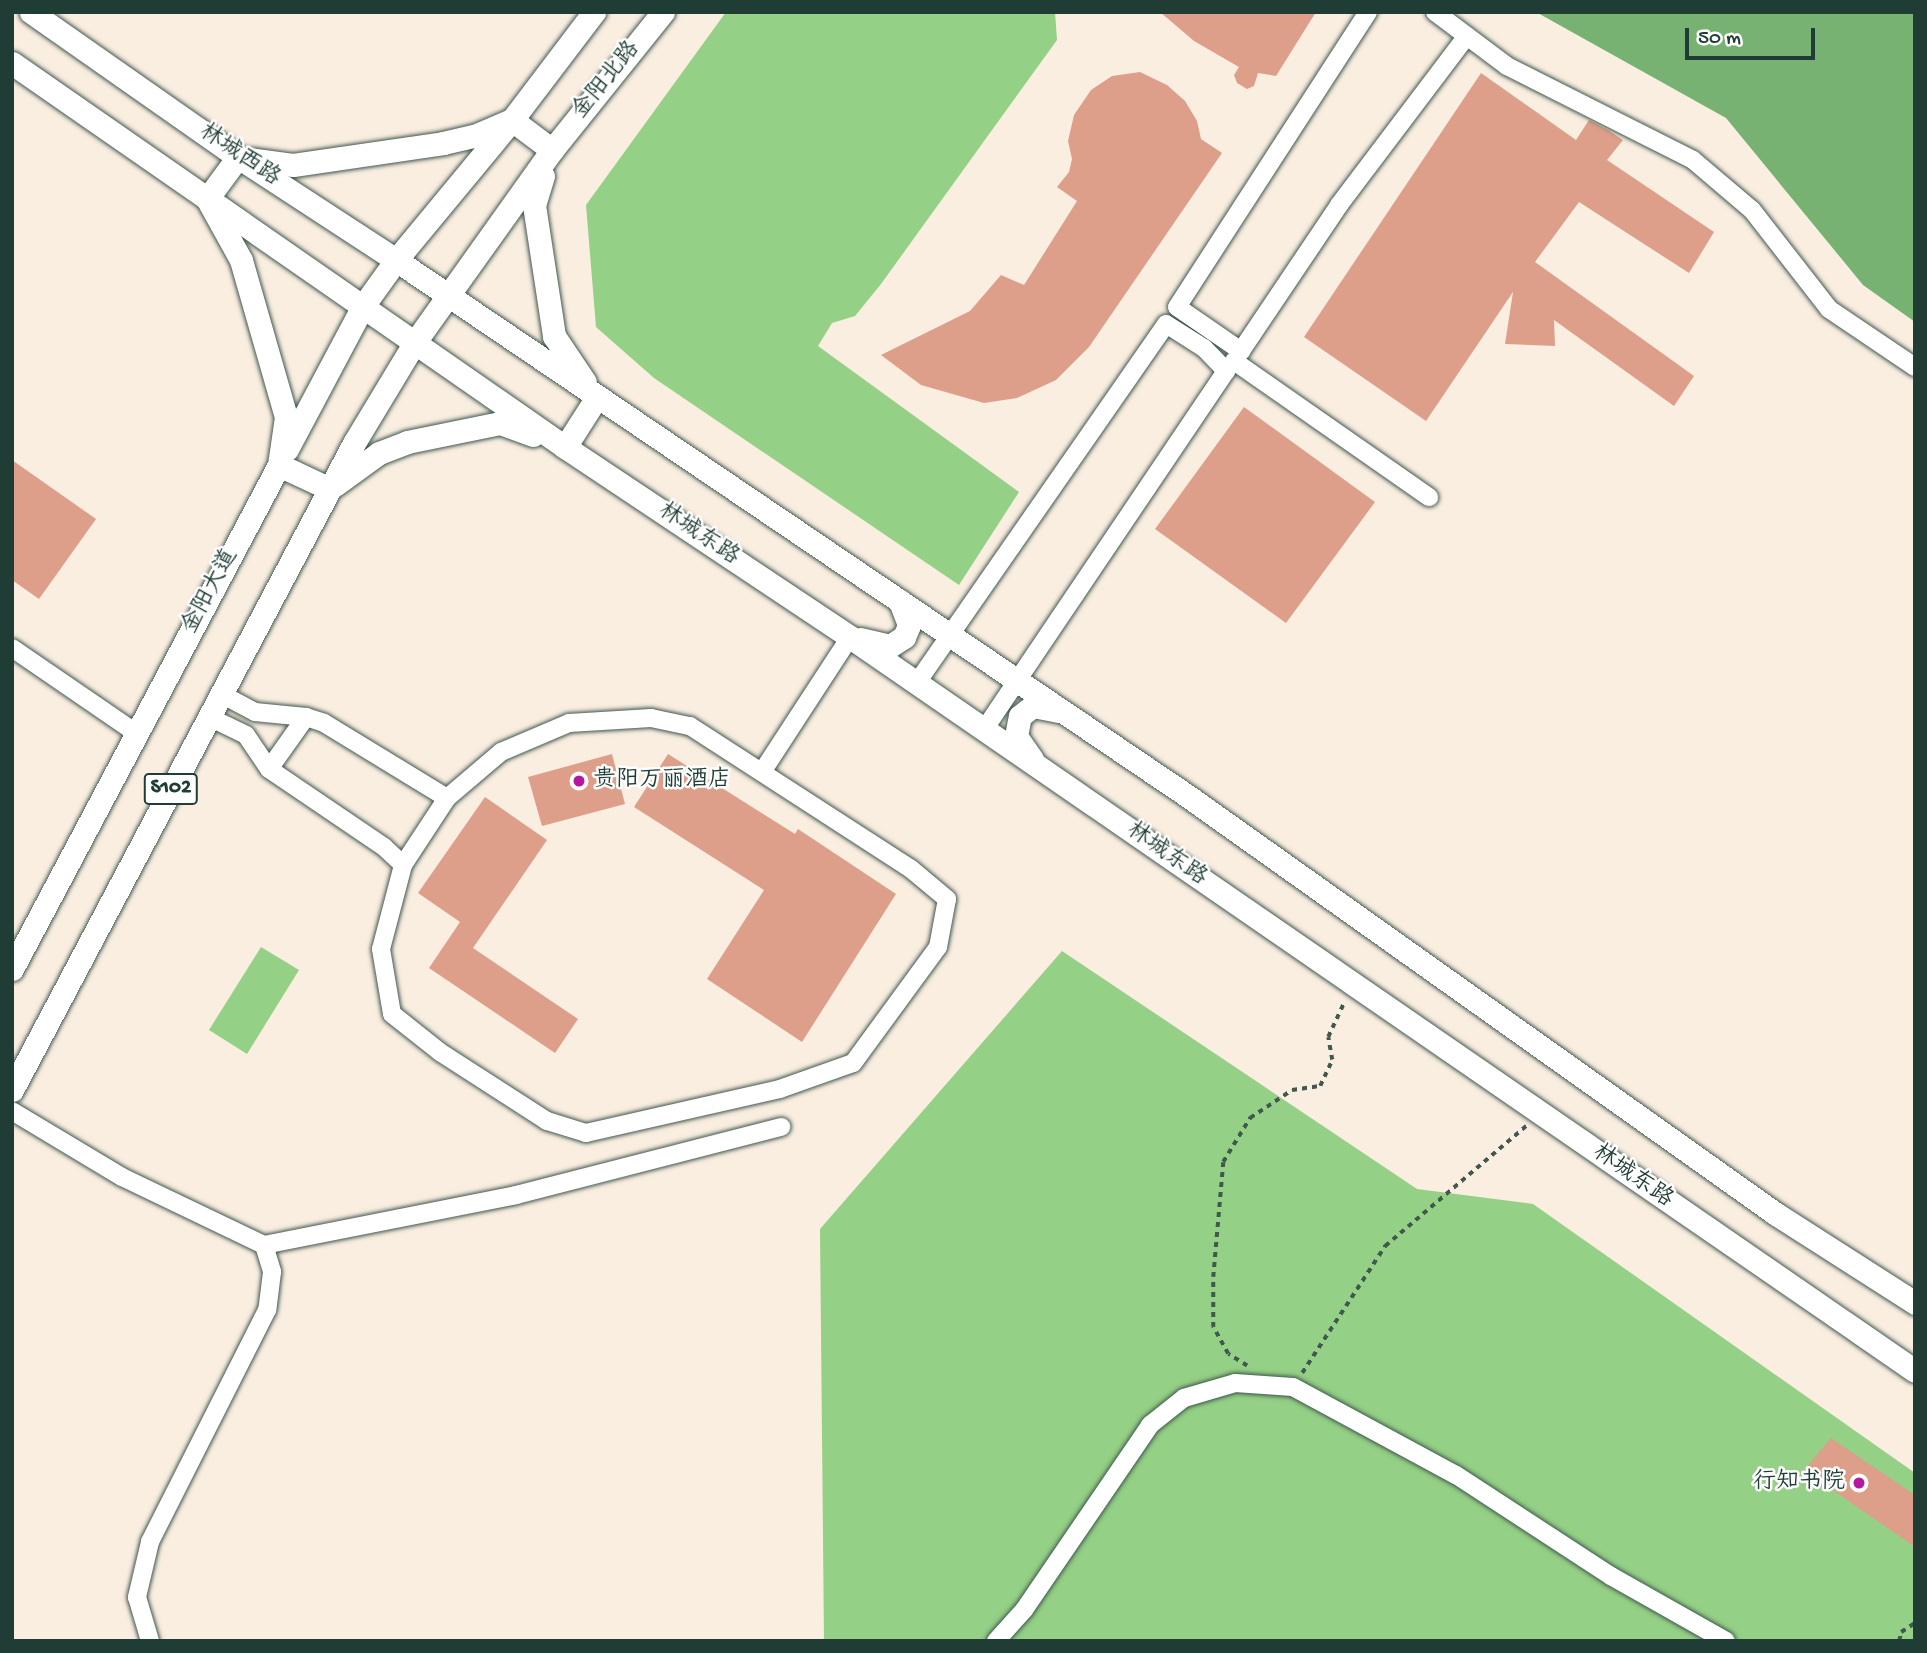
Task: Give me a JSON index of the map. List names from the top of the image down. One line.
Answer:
{"streets":{"main road":["金阳北路","林城西路","林城东路","金阳大道","S102"]},"crossings":[["金阳北路","林城西路"],["金阳北路","林城东路"],["金阳北路","S102"]],"places":["贵阳万丽酒店","行知书院"],"scale_bar":"50 m"}
